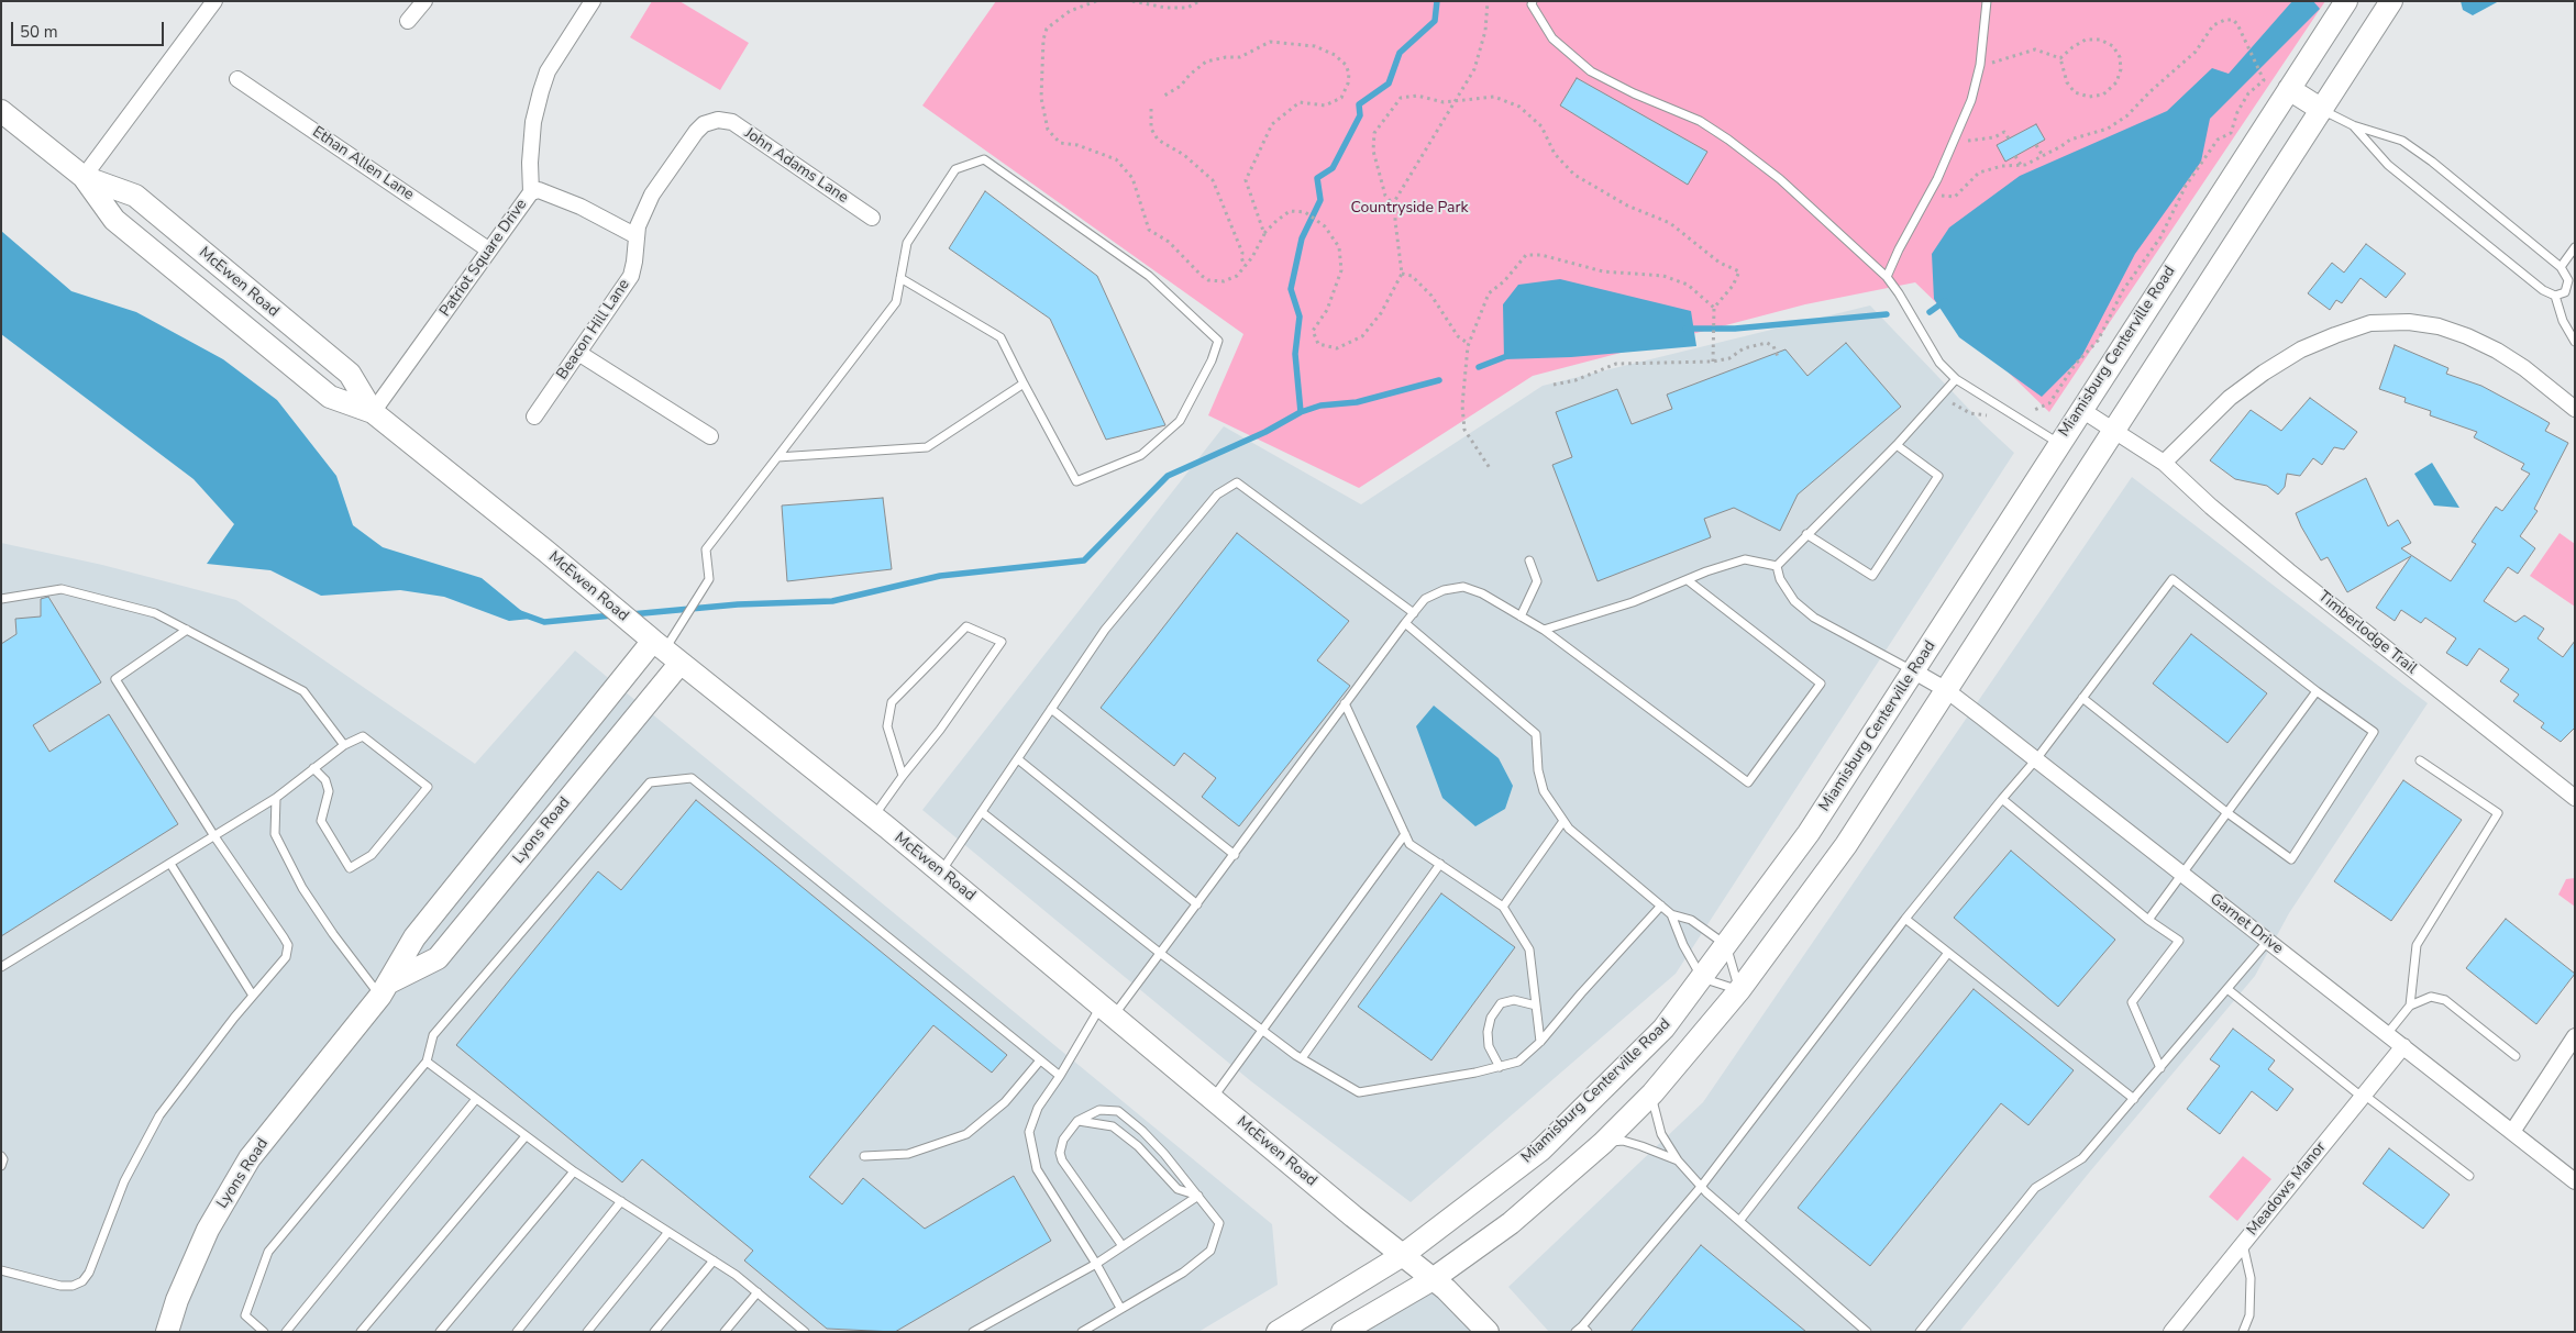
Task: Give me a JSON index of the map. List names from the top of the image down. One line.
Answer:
{"streets":{"street":["Ethan Allen Lane","John Adams Lane","Patriot Square Drive","McEwen Road","Beacon Hill Lane","Miamisburg Centerville Road","Timberlodge Trail","Lyons Road","Garnet Drive","Meadows Manor"]},"crossings":[["Ethan Allen Lane","Patriot Square Drive"],["John Adams Lane","Beacon Hill Lane"],["Patriot Square Drive","McEwen Road"],["McEwen Road","Miamisburg Centerville Road"],["McEwen Road","Lyons Road"],["Miamisburg Centerville Road","Timberlodge Trail"],["Miamisburg Centerville Road","Garnet Drive"],["Garnet Drive","Meadows Manor"]],"parks":["Countryside Park"],"scale_bar":"50 m"}
